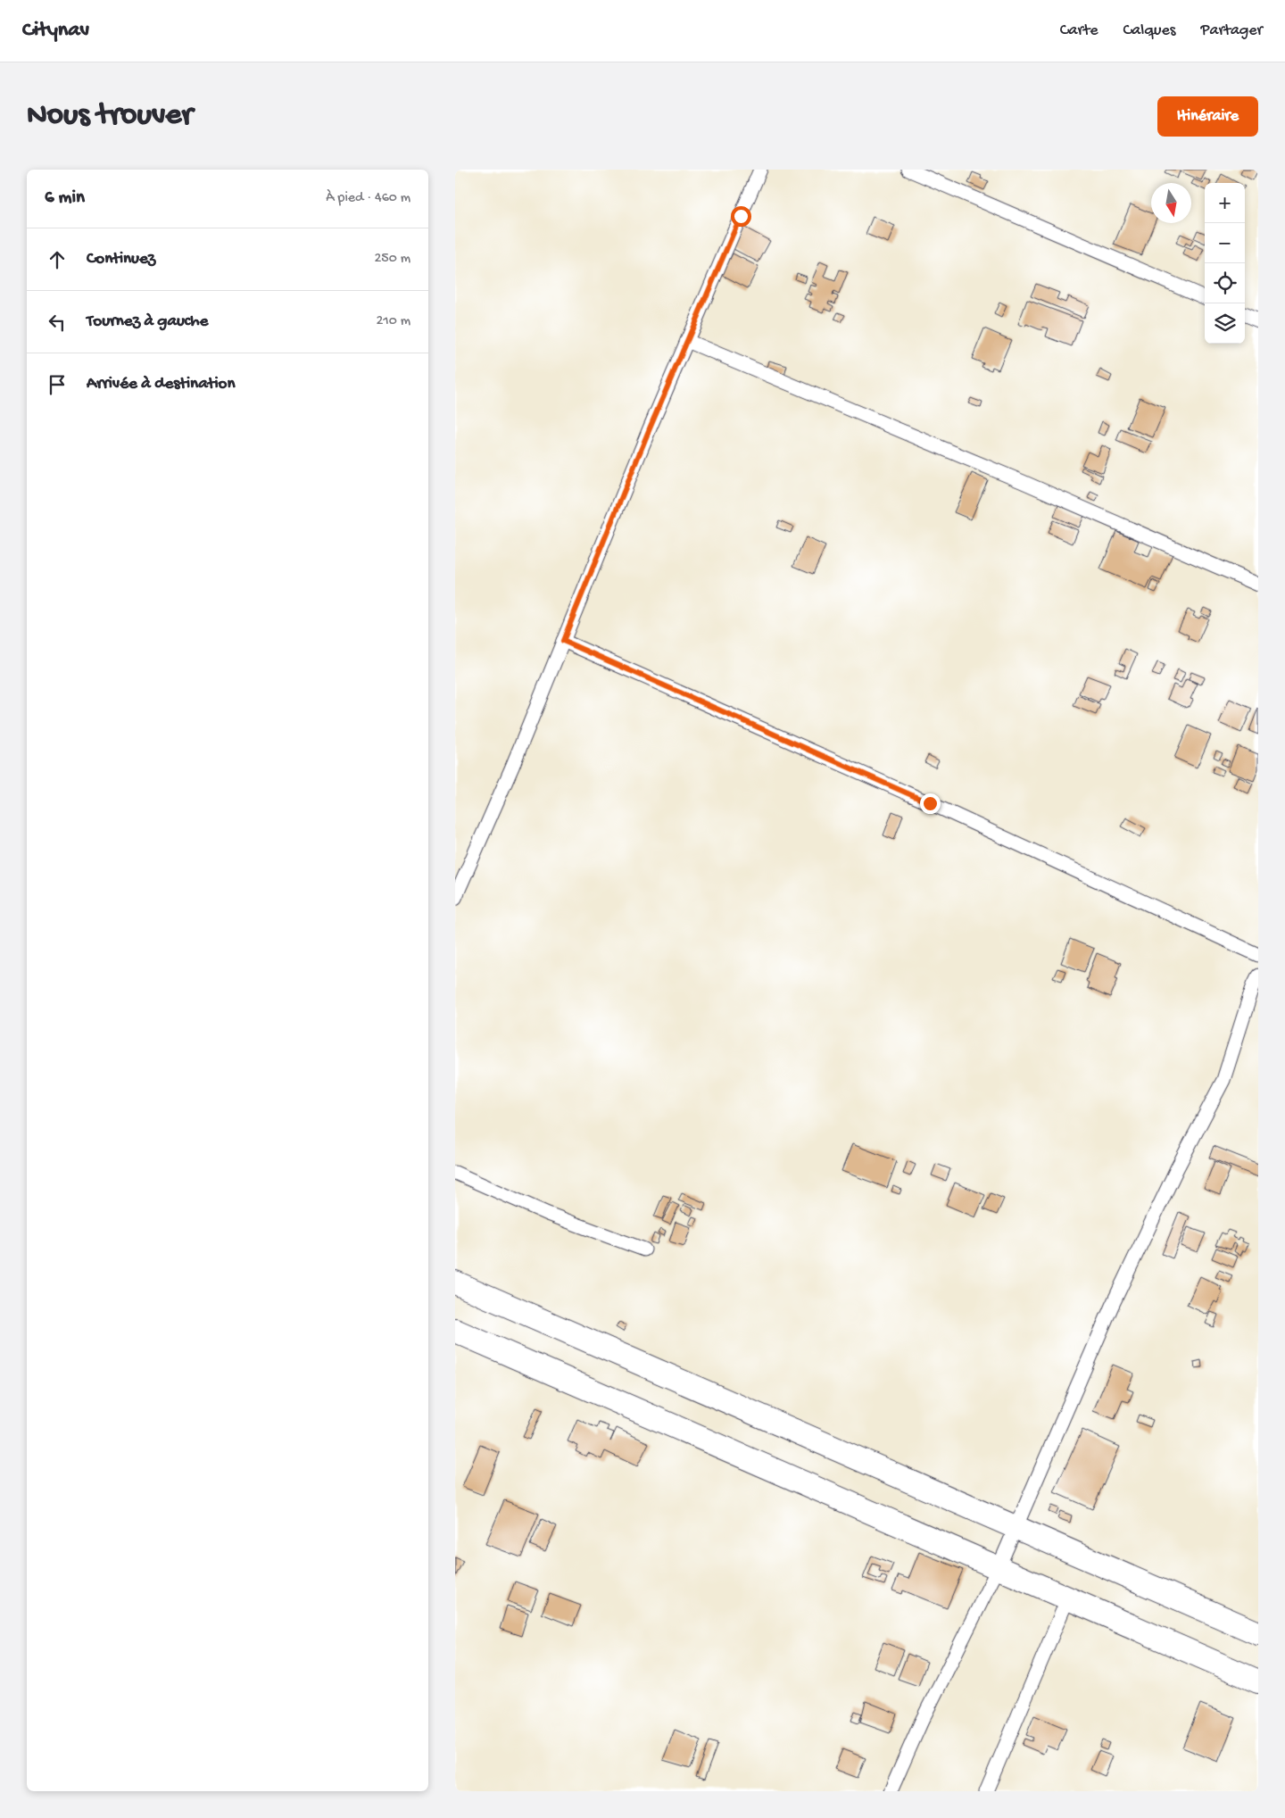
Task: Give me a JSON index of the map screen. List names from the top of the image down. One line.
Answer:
{"north":"bottom","page":{"header":"Citynav","nav":["Carte","Calques","Partager"],"buttons":"Itinéraire","title":"Nous trouver","heading":["6 min","À pied · 460 m"],"map_buttons":["+","−"],"list":[["Continuez","250 m"],["Tournez à gauche","210 m"],"Arrivée à destination"]}}
